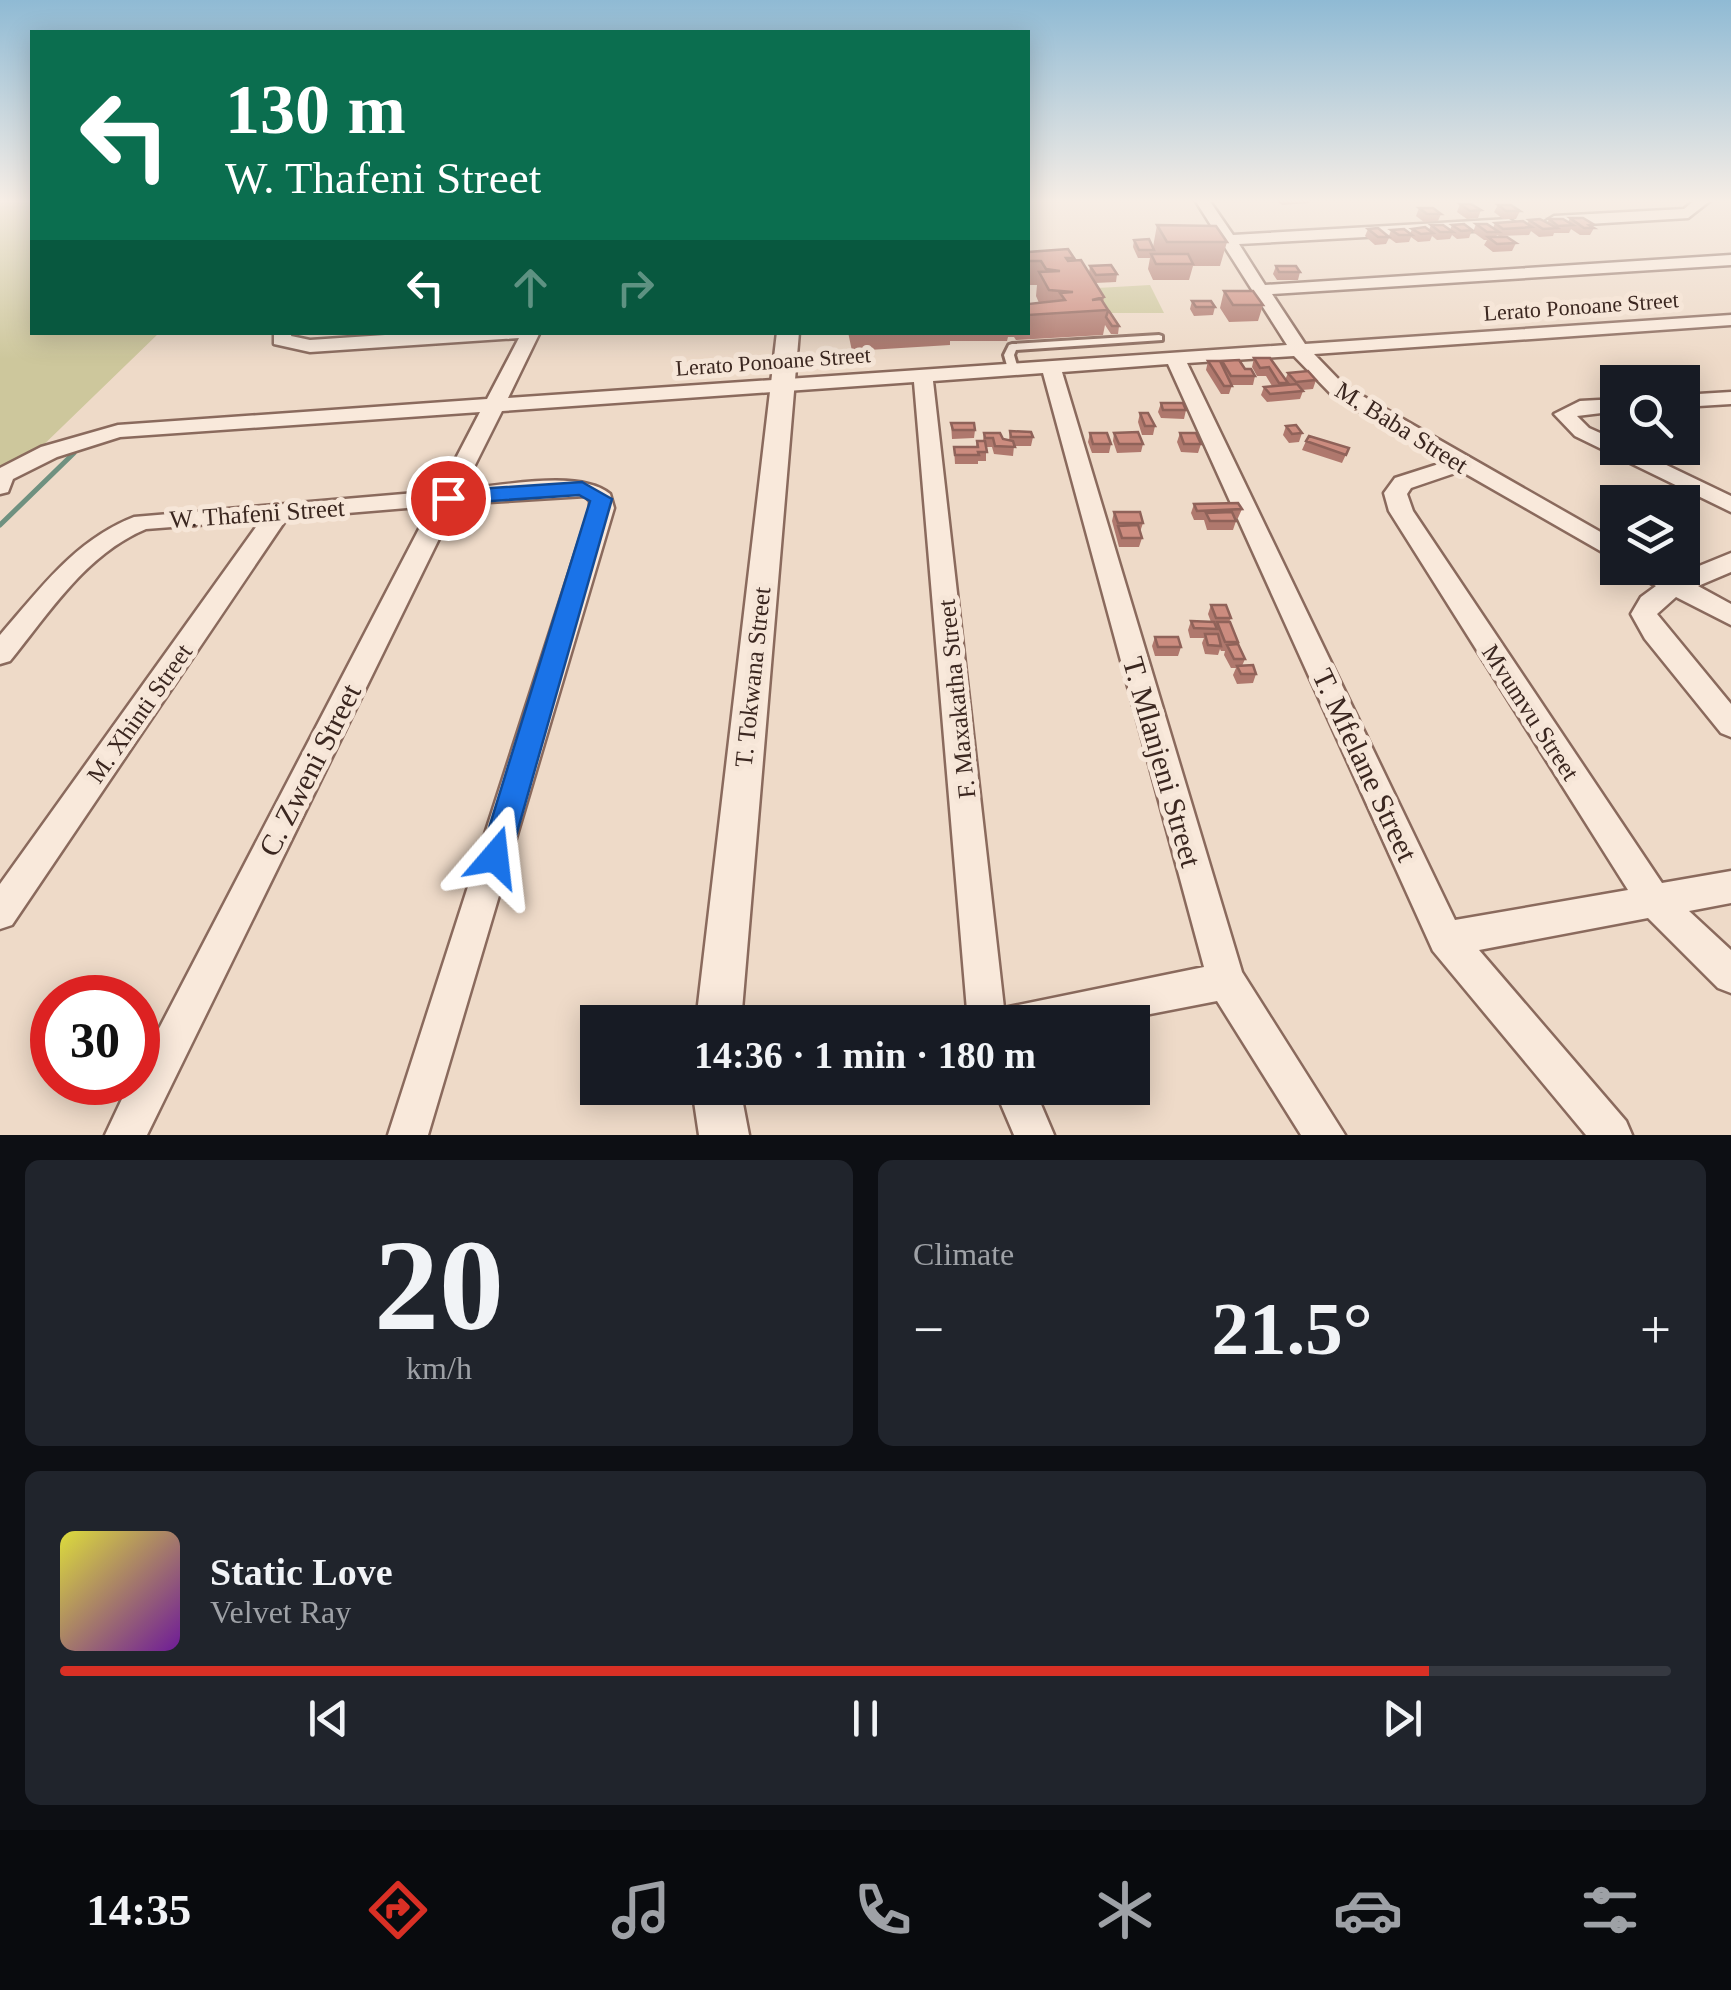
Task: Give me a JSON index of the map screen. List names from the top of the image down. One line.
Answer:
{"streets":{"street":["Lerato Ponoane Street","M. Baba Street","W. Thafeni Street","T. Tokwana Street","F. Maxakatha Street","Mvumvu Street","M. Xhinti Street","T. Mlanjeni Street","T. Mfelane Street","C. Zweni Street"]},"crossings":[["Lerato Ponoane Street","M. Baba Street"],["Lerato Ponoane Street","T. Tokwana Street"],["Lerato Ponoane Street","F. Maxakatha Street"],["Lerato Ponoane Street","T. Mlanjeni Street"],["Lerato Ponoane Street","T. Mfelane Street"],["Lerato Ponoane Street","C. Zweni Street"],["M. Baba Street","Mvumvu Street"],["W. Thafeni Street","M. Xhinti Street"],["W. Thafeni Street","C. Zweni Street"]],"page":{"turn":["130 m","W. Thafeni Street"],"limit":"30","trip":"14:36 · 1 min · 180 m","tile":[["20","km/h"],"Climate"],"heat":["−","21.5°","+"],"song":["Static Love","Velvet Ray"],"tabs":"14:35"}}
